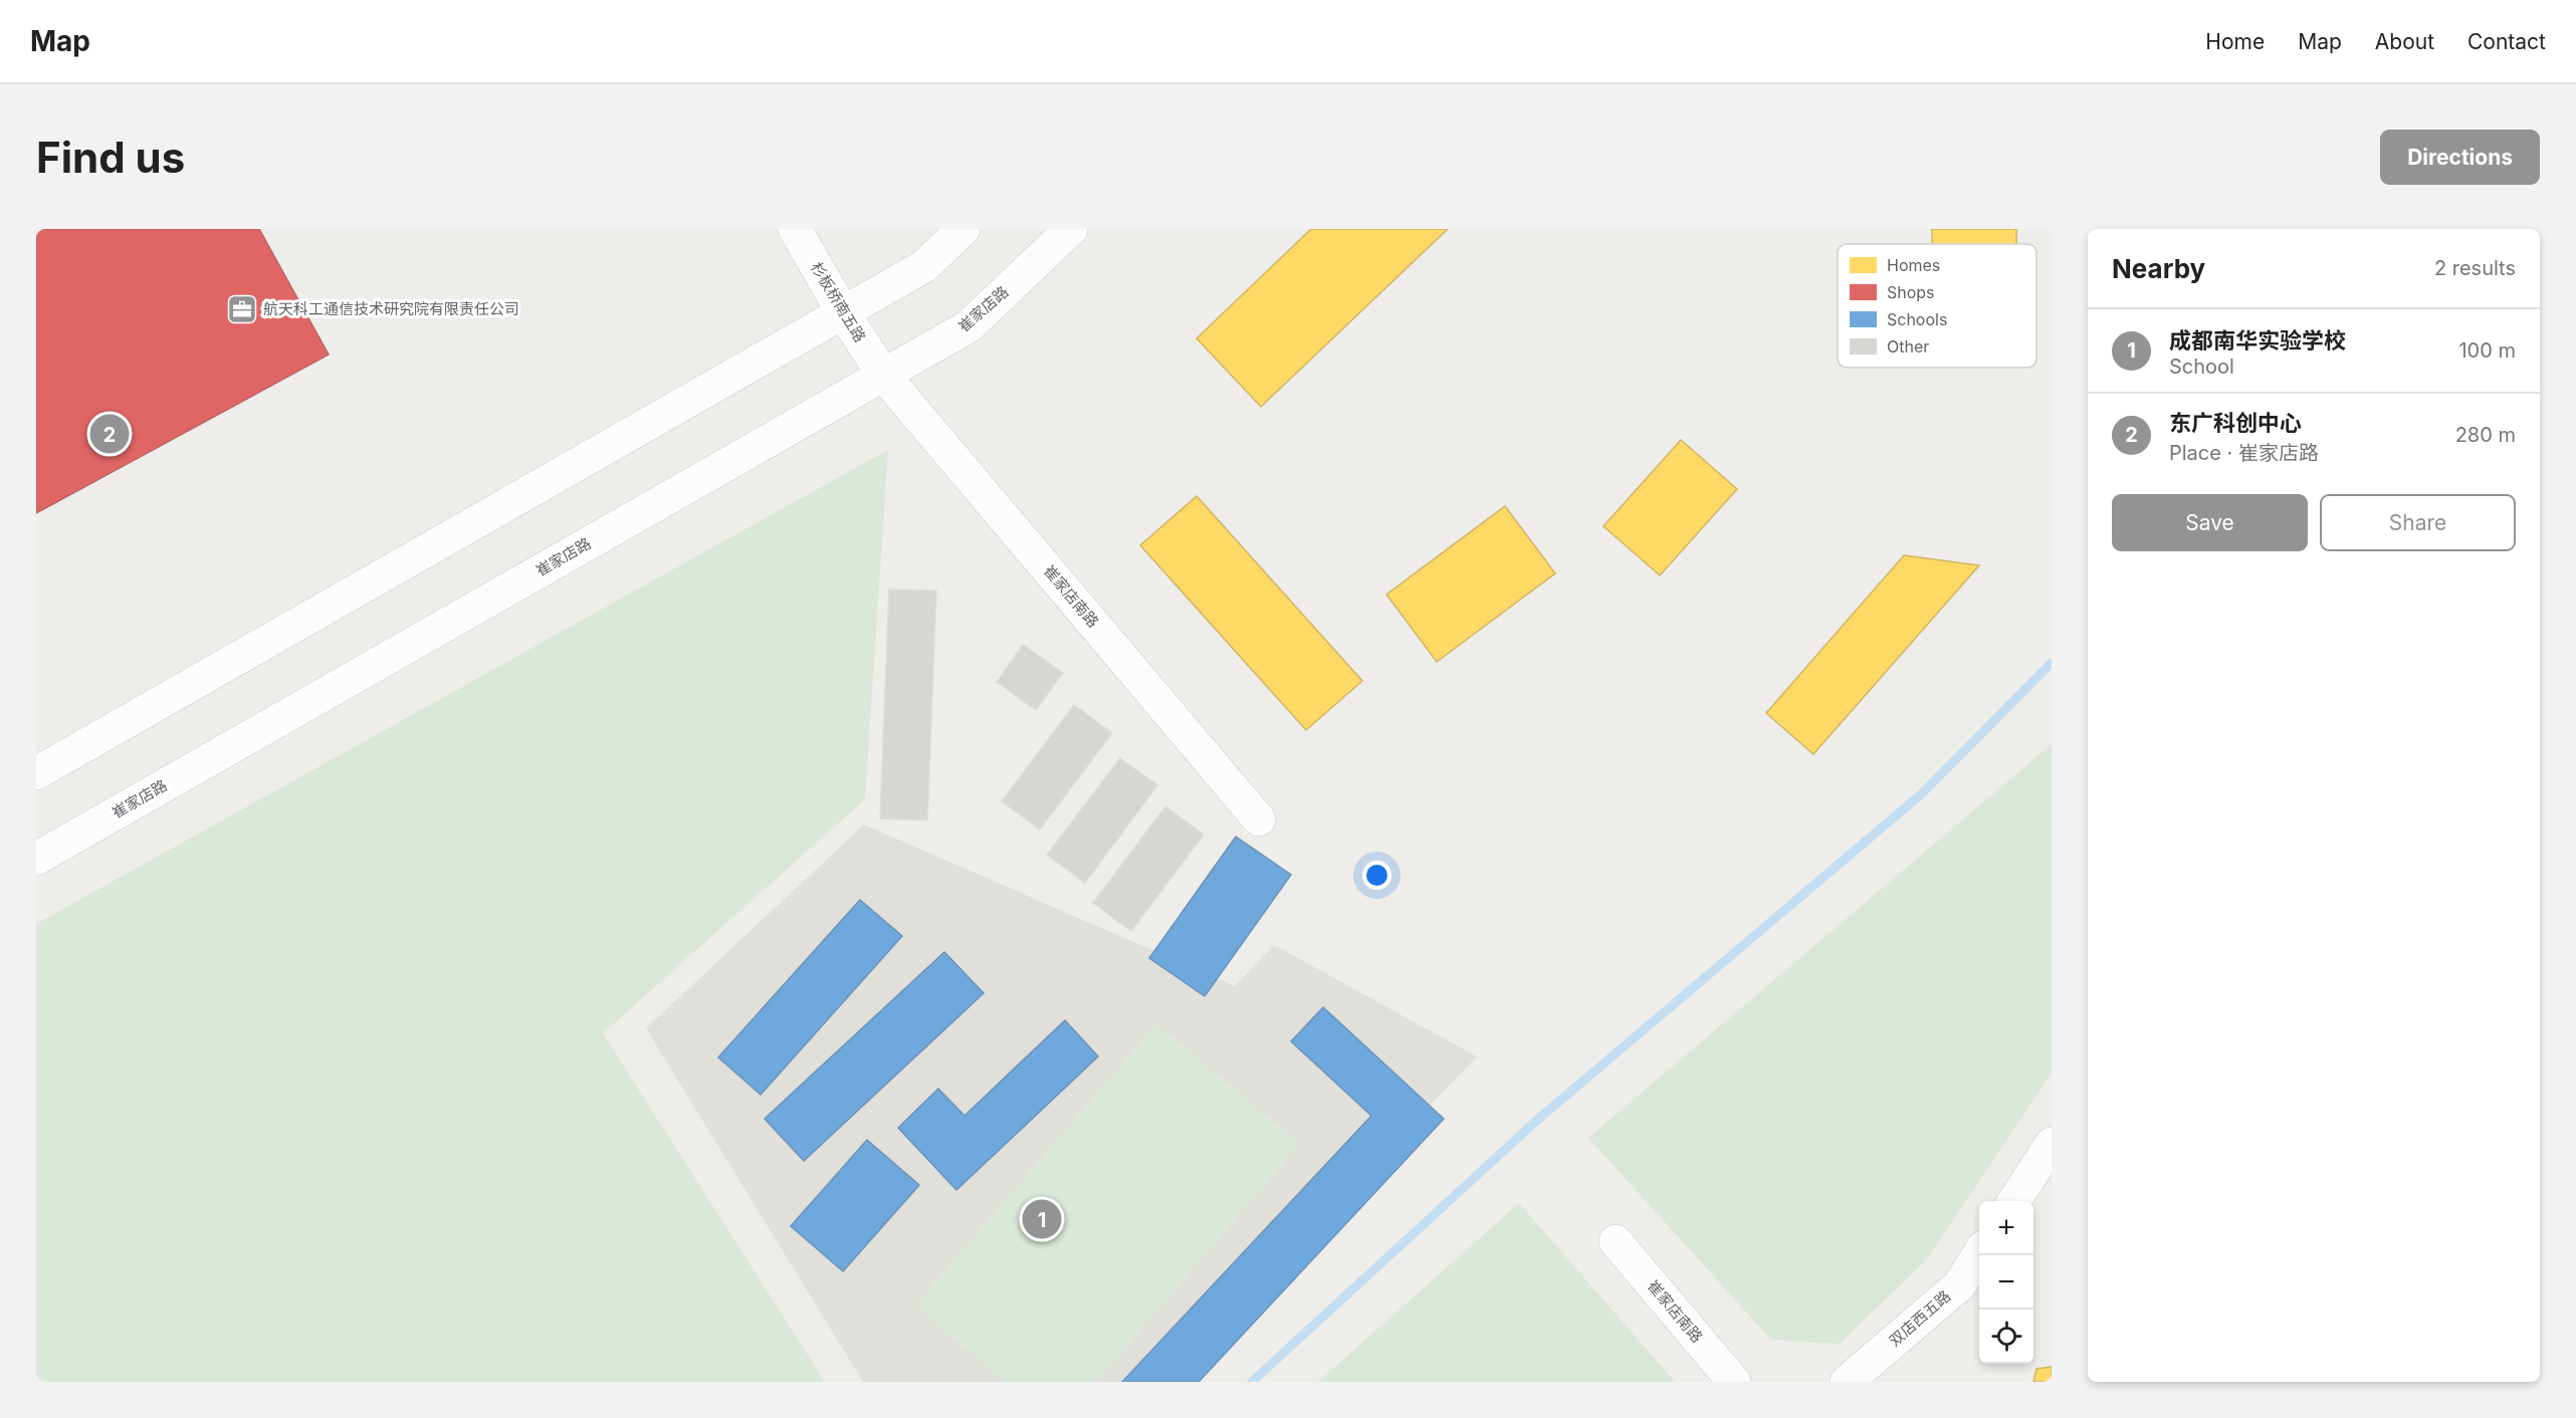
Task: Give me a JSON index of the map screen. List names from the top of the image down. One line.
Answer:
{"streets":{"main road":["杉板桥南五路","崔家店路","崔家店南路","双店西五路"]},"crossings":[["杉板桥南五路","崔家店路"],["杉板桥南五路","崔家店南路"],["崔家店路","崔家店南路"]],"places":{"office":["航天科工通信技术研究院有限责任公司"]},"legend":["Homes","Shops","Schools","Other"],"page":{"header":"Map","nav":["Home","Map","About","Contact"],"buttons":["Directions",["Save","Share"]],"title":"Find us","heading":["Nearby","2 results"],"list":[{"mark":"1","name":"成都南华实验学校","note":"School","value":"100 m"},{"mark":"2","name":"东广科创中心","note":"Place · 崔家店路","value":"280 m"}],"pins":["2","1"],"map_buttons":["+","−"]}}
